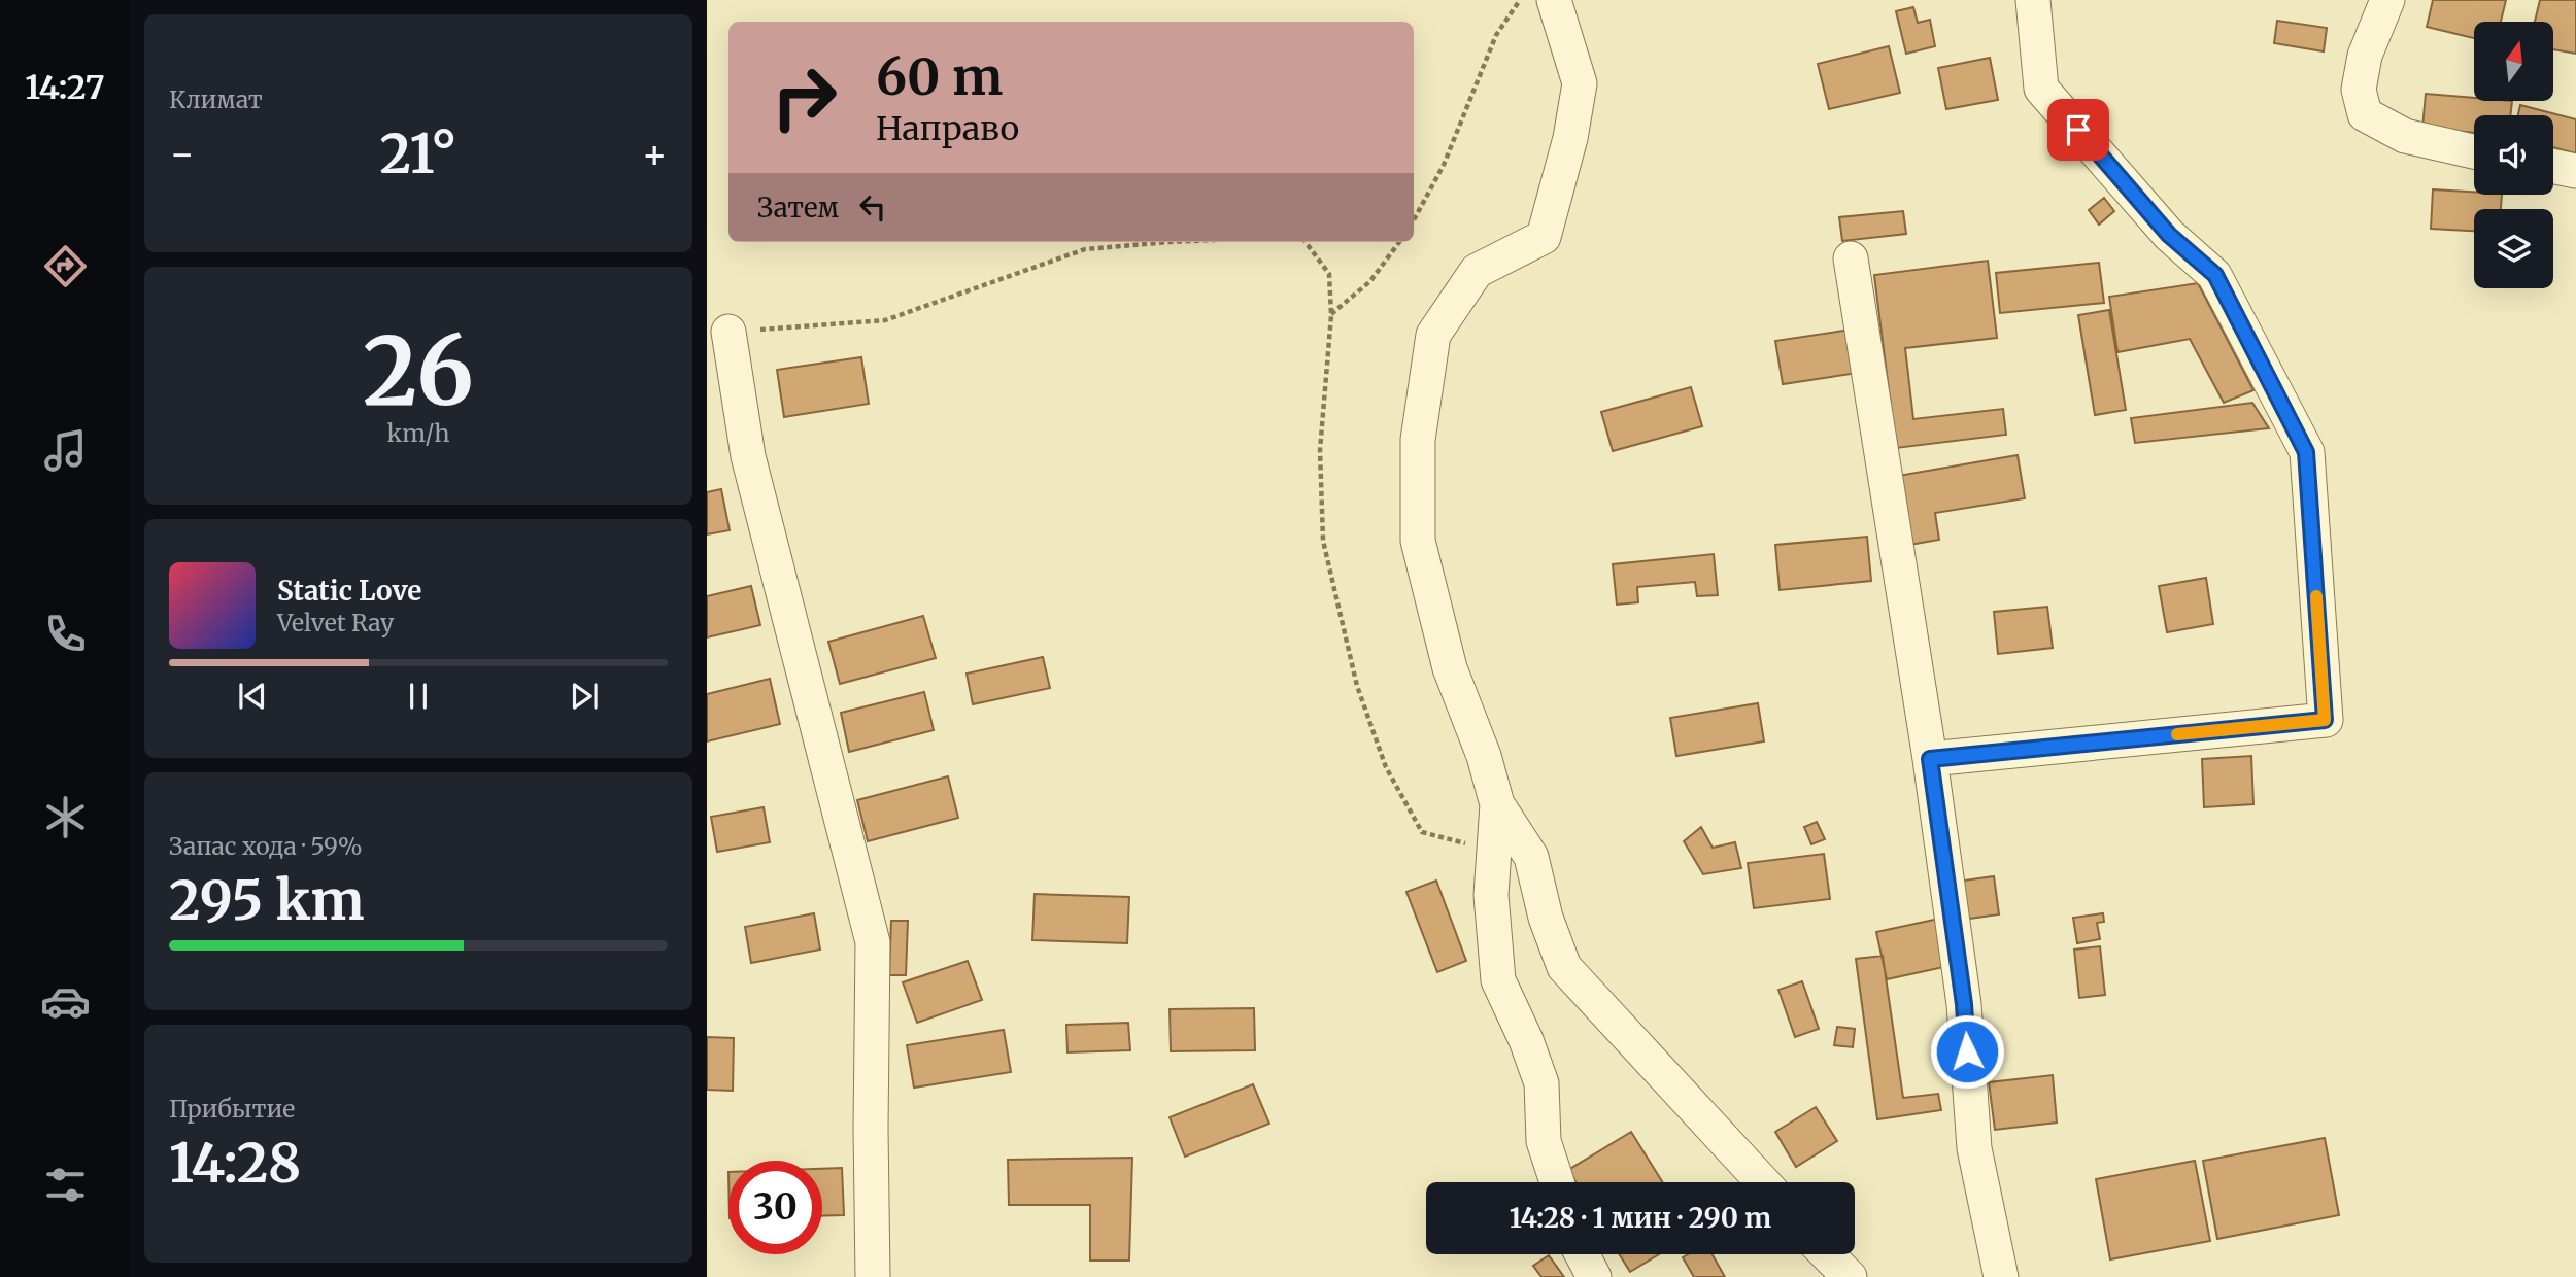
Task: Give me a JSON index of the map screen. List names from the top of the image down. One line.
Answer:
{"north":"top","page":{"tabs":"14:27","tile":["Климат",["26","km/h"],["Запас хода · 59%","295 km"],["Прибытие","14:28"]],"turn":["60 m","Направо"],"heat":["−","21°","+"],"then":"Затем","song":["Static Love","Velvet Ray"],"limit":"30","trip":"14:28 · 1 мин · 290 m"}}
